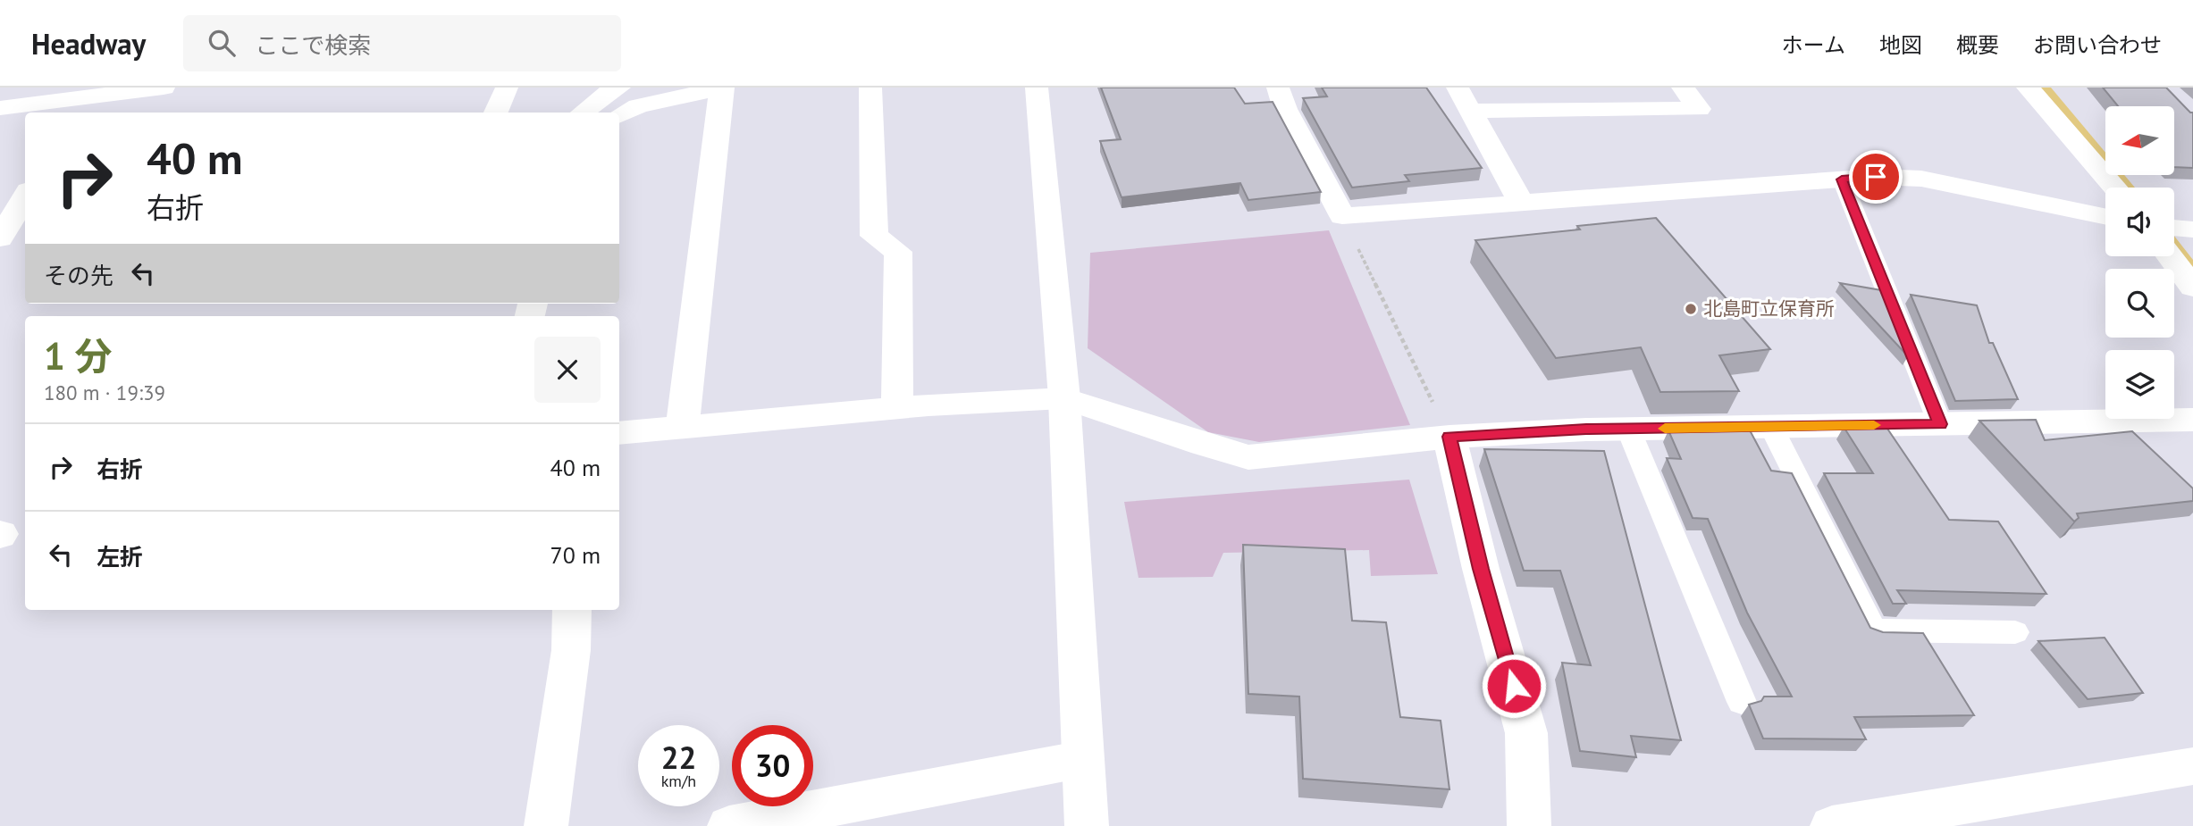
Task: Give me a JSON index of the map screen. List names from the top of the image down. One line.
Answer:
{"places":["北島町立保育所"],"north":"left","page":{"header":"Headway","search":"ここで検索","nav":["ホーム","地図","概要","お問い合わせ"],"turn":["40 m","右折"],"then":"その先","heading":["1 分","180 m · 19:39"],"list":[{"name":"右折","value":"40 m"},{"name":"左折","value":"70 m"}],"speed":"22 km/h","limit":"30"}}
